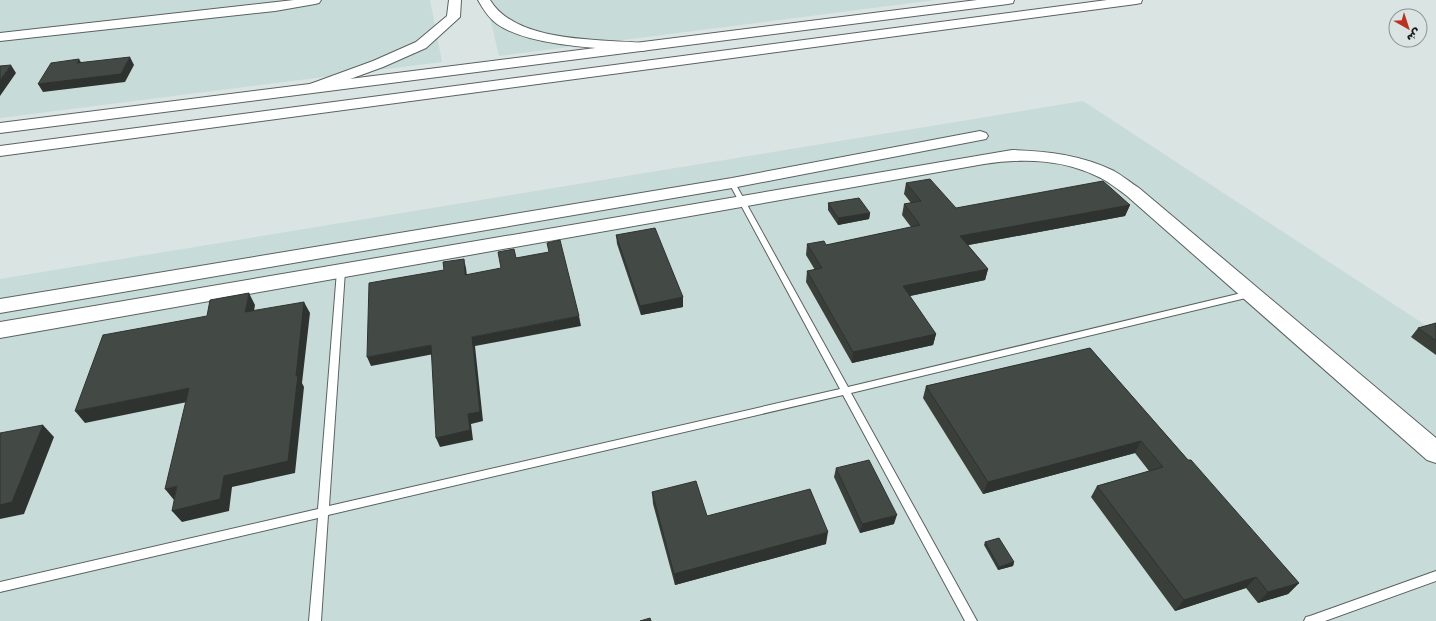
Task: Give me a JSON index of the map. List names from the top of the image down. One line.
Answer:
{"north":"bottom right"}
